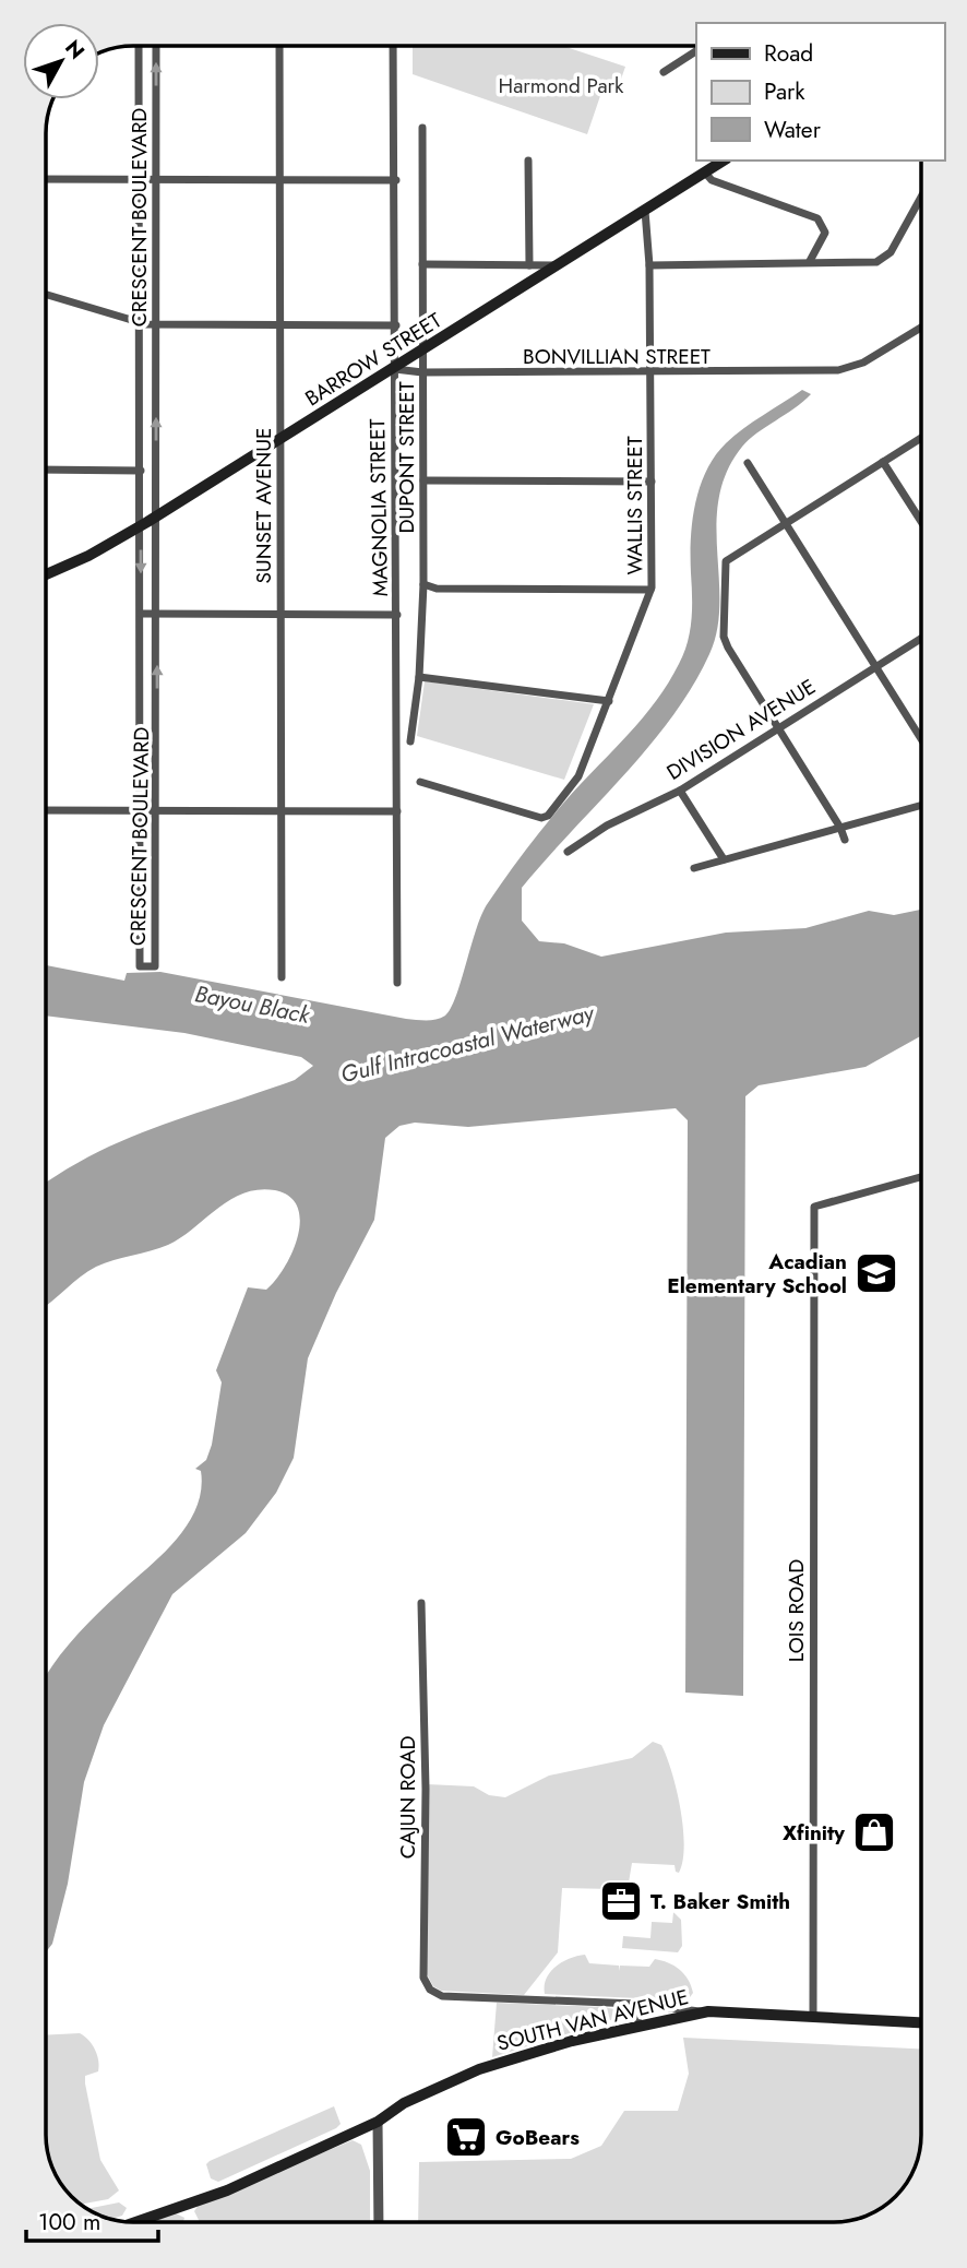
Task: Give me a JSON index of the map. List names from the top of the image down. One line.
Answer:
{"streets":{"main road":["BARROW STREET","SOUTH VAN AVENUE"],"street":["CRESCENT BOULEVARD","BONVILLIAN STREET","DUPONT STREET","SUNSET AVENUE","WALLIS STREET","MAGNOLIA STREET","DIVISION AVENUE","LOIS ROAD","CAJUN ROAD"]},"crossings":[["CRESCENT BOULEVARD","BARROW STREET"],["BONVILLIAN STREET","BARROW STREET"],["BONVILLIAN STREET","DUPONT STREET"],["BONVILLIAN STREET","WALLIS STREET"],["BONVILLIAN STREET","MAGNOLIA STREET"],["BARROW STREET","DUPONT STREET"],["BARROW STREET","SUNSET AVENUE"],["BARROW STREET","WALLIS STREET"],["BARROW STREET","MAGNOLIA STREET"],["LOIS ROAD","SOUTH VAN AVENUE"]],"water":["Bayou Black","Gulf Intracoastal Waterway"],"parks":["Harmond Park"],"places":{"school or university":["Acadian Elementary School"],"shop":["Xfinity"],"office":["T. Baker Smith"],"supermarket":["GoBears"]},"legend":["Road","Park","Water"],"scale_bar":"100 m","north":"top right"}
